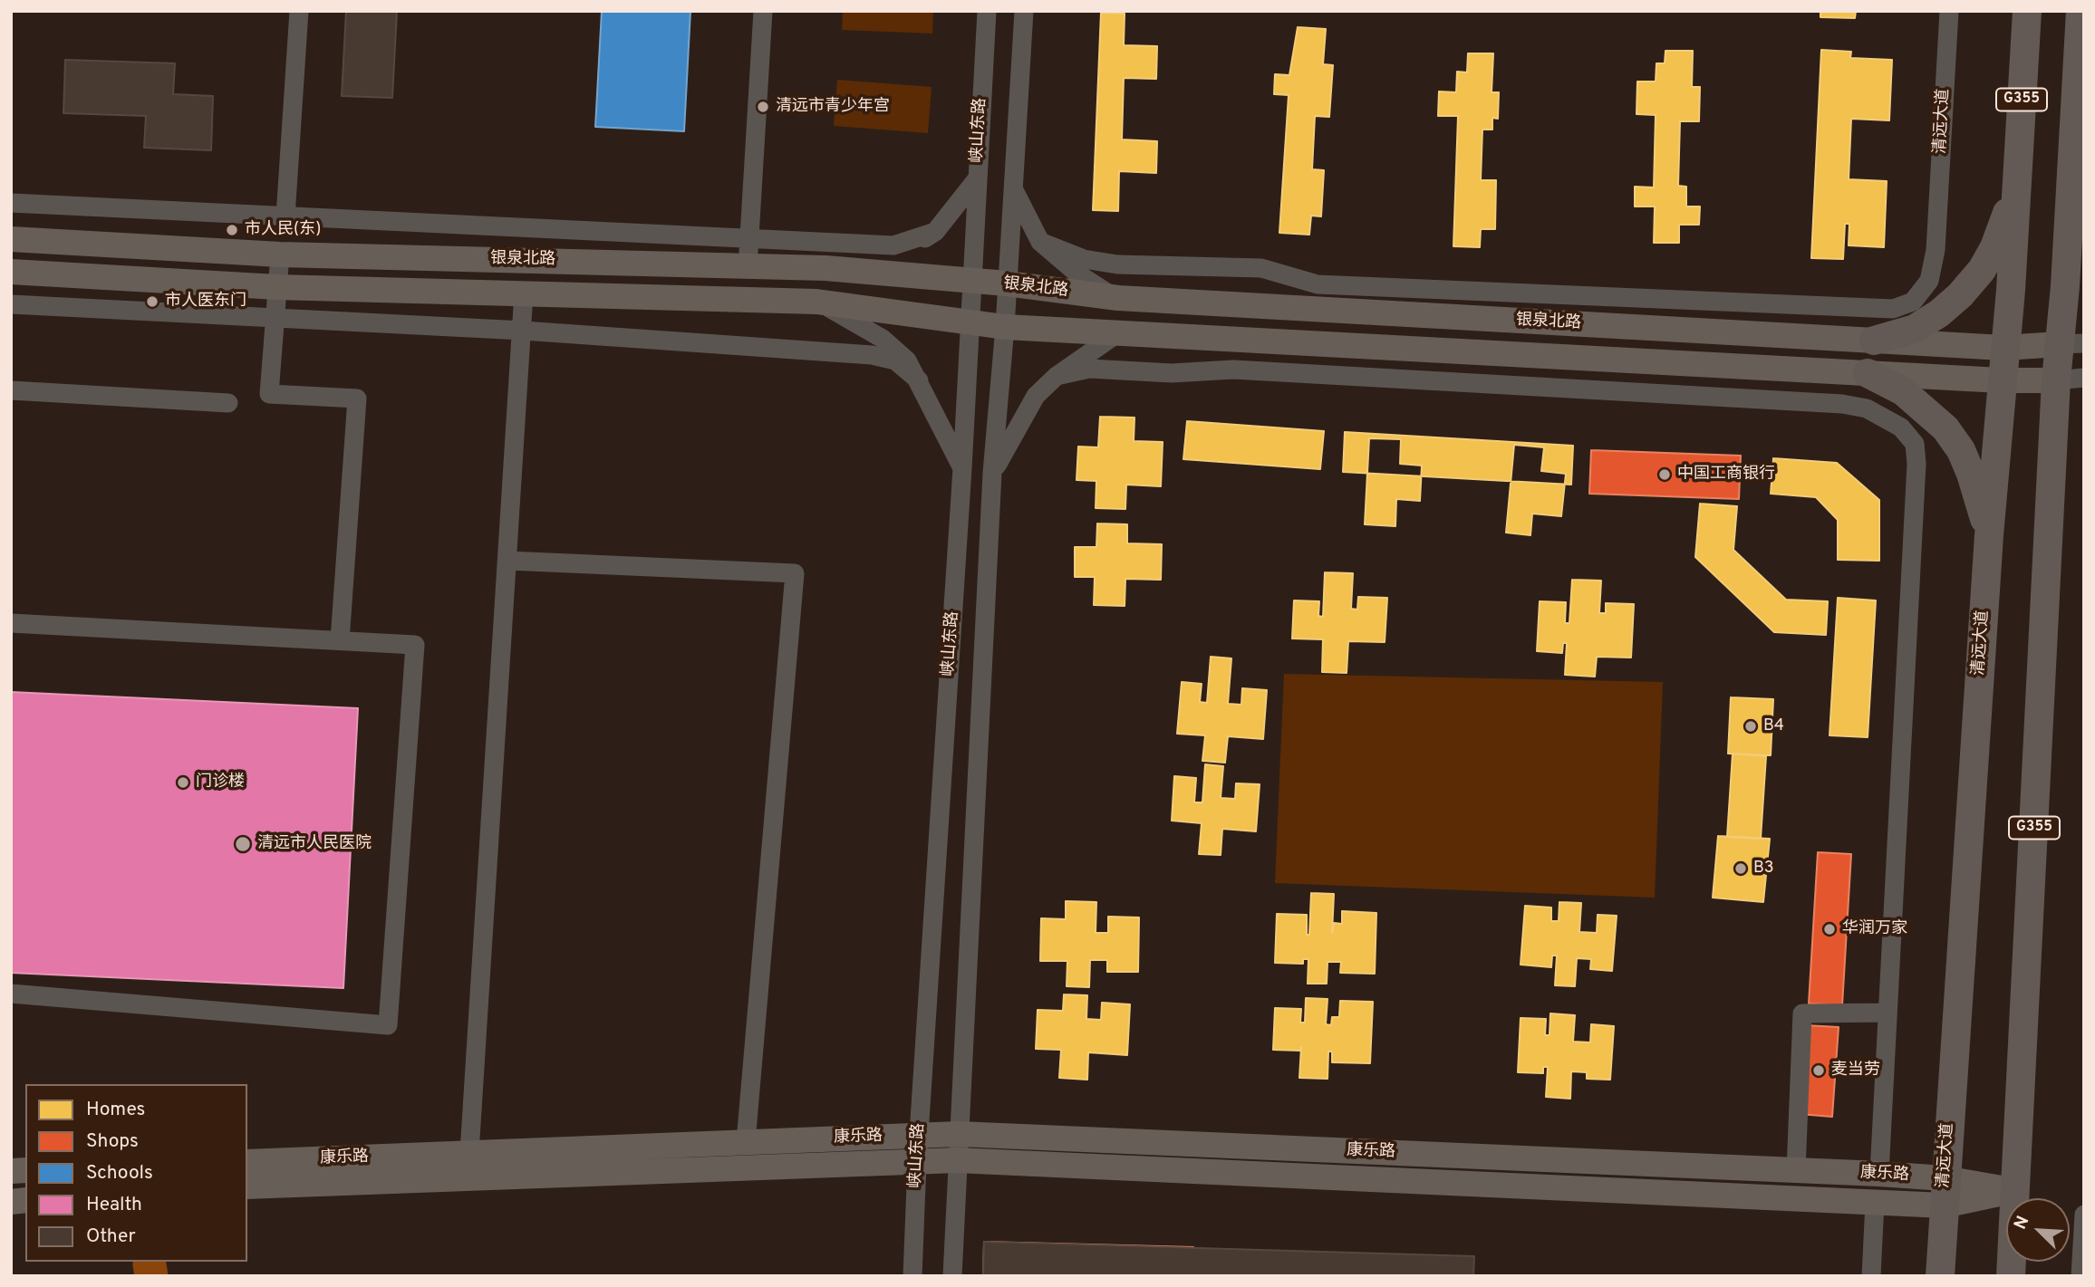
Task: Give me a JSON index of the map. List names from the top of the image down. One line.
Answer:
{"streets":{"highway":["G355","清远大道"],"main road":["银泉北路","康乐路"],"street":["峡山东路"]},"crossings":[["G355","银泉北路"],["G355","康乐路"],["清远大道","银泉北路"],["清远大道","康乐路"],["峡山东路","银泉北路"],["峡山东路","康乐路"]],"places":["清远市青少年宫","市人民(东)","市人医东门","中国工商银行","B4","门诊楼","清远市人民医院","B3","华润万家","麦当劳"],"legend":["Homes","Shops","Schools","Health","Other"],"north":"top left"}
